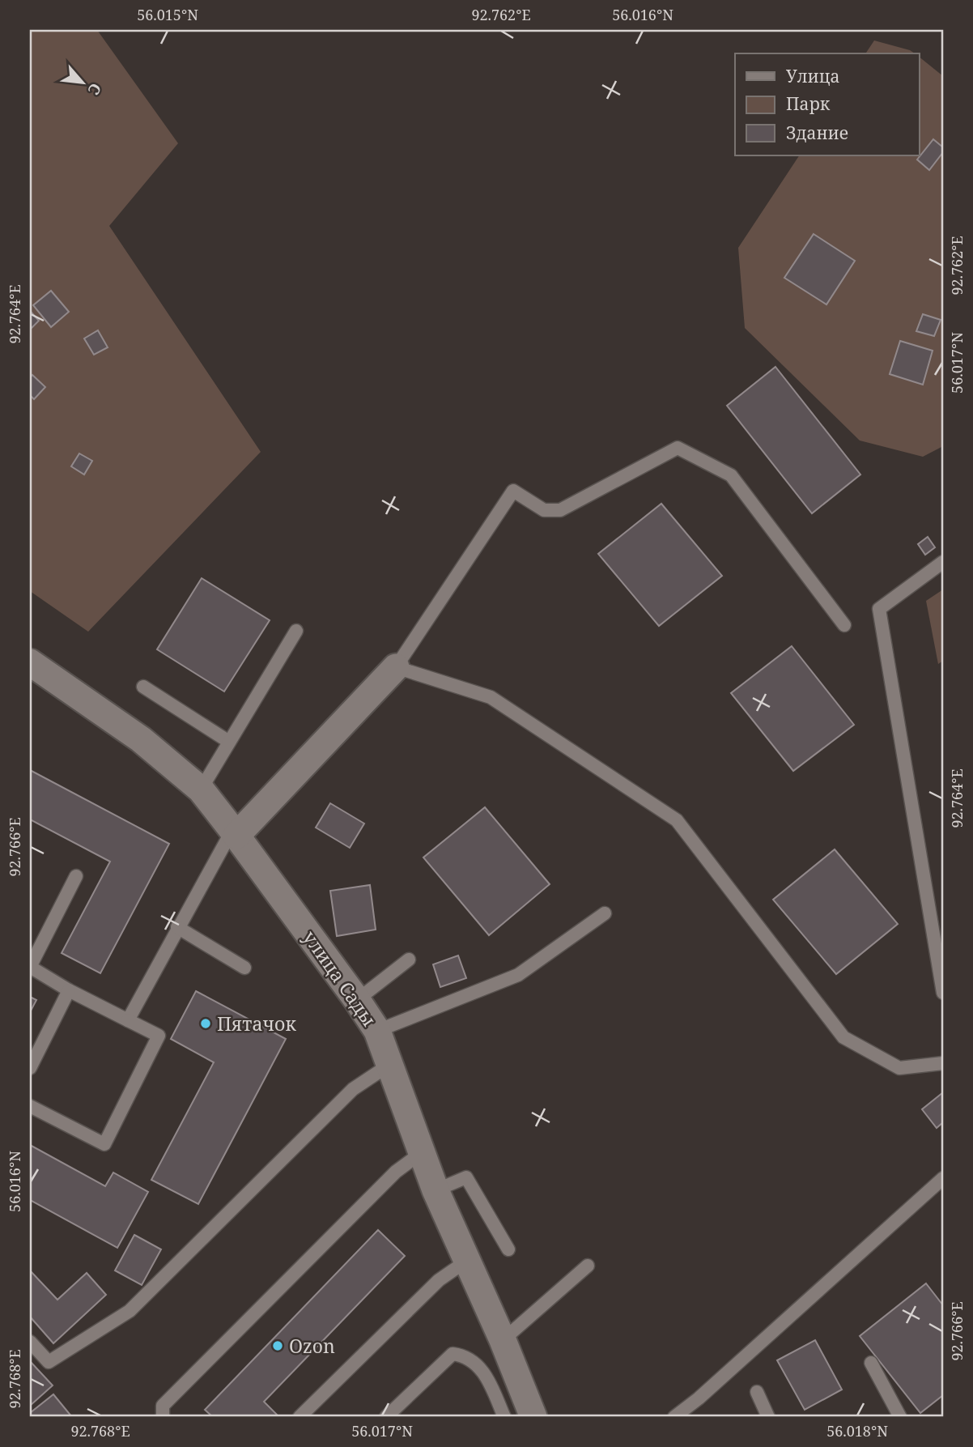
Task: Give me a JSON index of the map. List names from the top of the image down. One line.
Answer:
{"streets":{"street":["улица Сады"]},"places":["Пятачок","Ozon"],"legend":["Улица","Парк","Здание"],"north":"bottom right","coordinates":["56.015°N","92.762°E","56.016°N","92.764°E","56.017°N","92.766°E","92.768°E","56.018°N"]}
